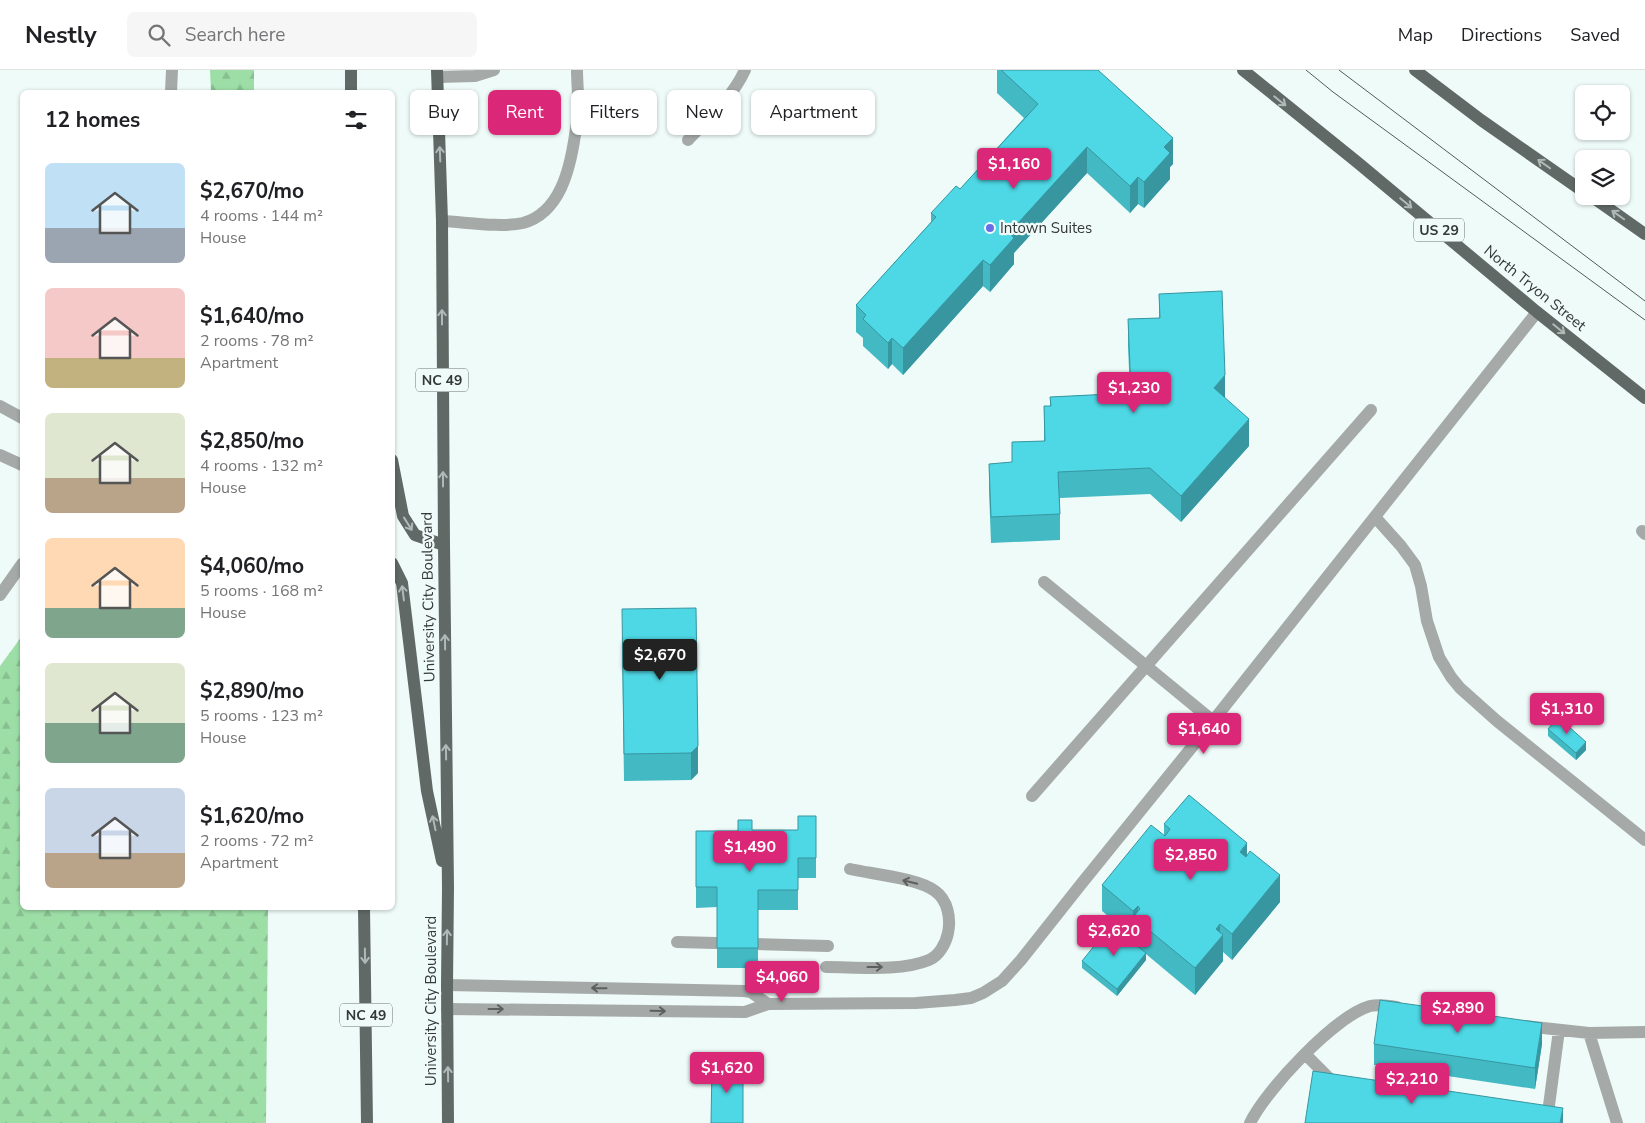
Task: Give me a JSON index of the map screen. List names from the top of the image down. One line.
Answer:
{"streets":{"main road":["US 29","North Tryon Street","NC 49","University City Boulevard"]},"one_way":["North Tryon Street"],"places":["Intown Suites"],"page":{"header":"Nestly","search":"Search here","nav":["Map","Directions","Saved"],"chip":["Buy","Rent","Filters","New","Apartment"],"heading":"12 homes","price":["$1,160","$1,230","$2,670","$1,310","$1,640","$1,490","$2,850","$2,620","$4,060","$2,890","$1,620","$2,210"],"list":[{"name":"$2,670/mo","note":"4 rooms · 144 m² · House"},{"name":"$1,640/mo","note":"2 rooms · 78 m² · Apartment"},{"name":"$2,850/mo","note":"4 rooms · 132 m² · House"},{"name":"$4,060/mo","note":"5 rooms · 168 m² · House"},{"name":"$2,890/mo","note":"5 rooms · 123 m² · House"},{"name":"$1,620/mo","note":"2 rooms · 72 m² · Apartment"}]}}
